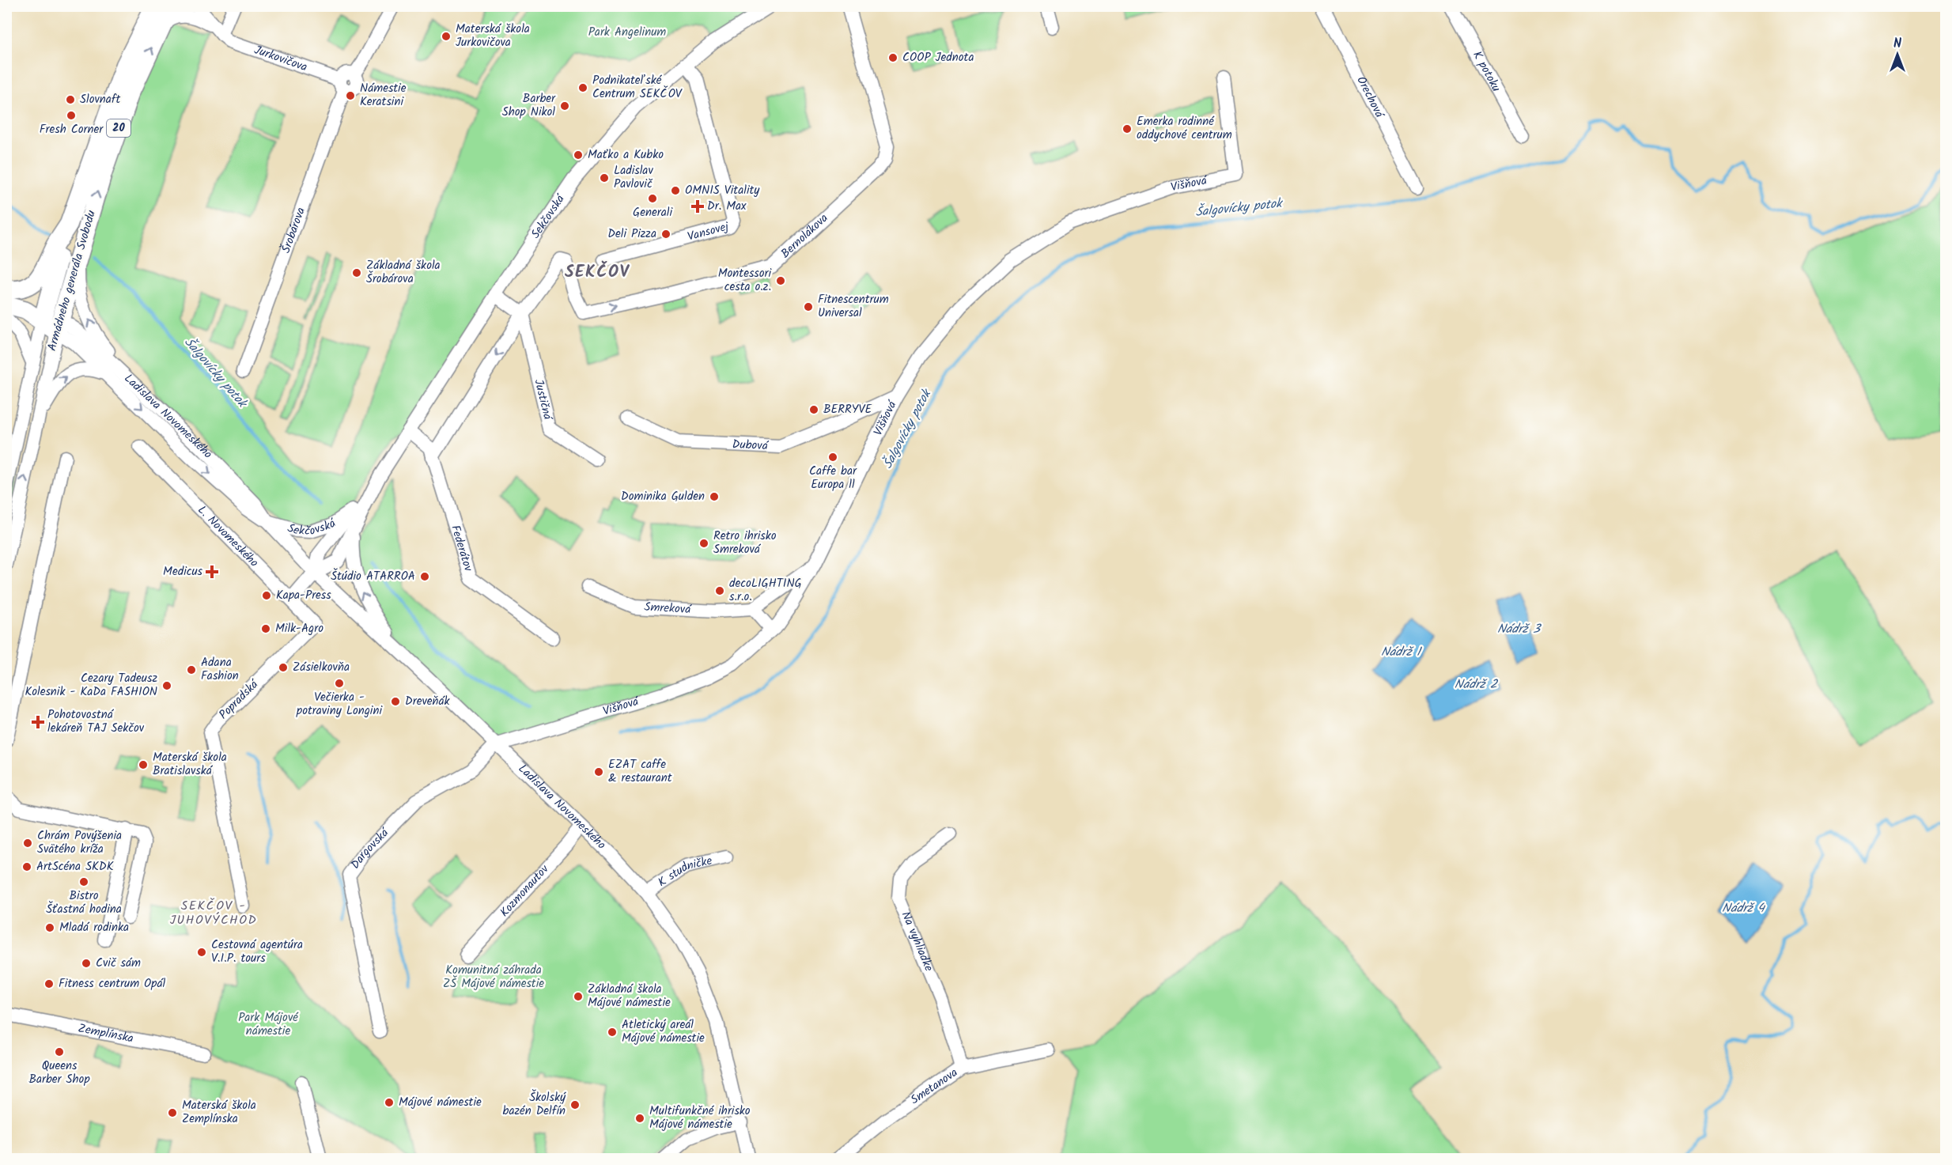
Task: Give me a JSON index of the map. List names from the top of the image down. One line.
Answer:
{"streets":{"main road":["20","Armádneho generála Svobodu"],"street":["Jurkovičova","K potoku","Orechová","Višňová","Sekčovská","Šrobárova","Vansovej","Bernolákova","Justičná","Ladislava Novomeského","Dubová","L. Novomeského","Federátov","Smreková","Popradská","Dargovská","K studničke","Kozmonautov","Na vyhliadke","Zemplínska","Smetanova"]},"crossings":[["Jurkovičova","Šrobárova"],["Višňová","Ladislava Novomeského"],["Višňová","Dubová"],["Višňová","Dargovská"],["Sekčovská","Vansovej"],["Sekčovská","Ladislava Novomeského"],["Sekčovská","Federátov"],["Bernolákova","Justičná"],["Armádneho generála Svobodu","Ladislava Novomeského"],["Ladislava Novomeského","Dargovská"],["Ladislava Novomeského","K studničke"],["Ladislava Novomeského","Kozmonautov"],["L. Novomeského","Popradská"],["Na vyhliadke","Smetanova"]],"districts":["SEKČOV","SEKČOV - JUHOVÝCHOD"],"water":["Šalgovícky potok","Nádrž 3","Nádrž 1","Nádrž 2","Nádrž 4"],"parks":["Park Angelinum","Komunitná záhrada ZŠ Májové námestie","Park Májové námestie"],"places":{"other":["Materská škola Jurkovičova","COOP Jednota","Podnikateľské Centrum SEKČOV","Námestie Keratsini","Slovnaft","Barber Shop Nikol","Fresh Corner","Emerka rodinné oddychové centrum","Maťko a Kubko","Ladislav Pavlovič","OMNIS Vitality","Generali","Deli Pizza","Základná škola Šrobárova","Montessori cesta o.z.","Fitnescentrum Universal","BERRYVE","Caffe bar Europa ll","Dominika Gulden","Retro ihrisko Smreková","Štúdio ATARROA","decoLIGHTING s.r.o.","Kapa-Press","Milk-Agro","Zásielkovňa","Adana Fashion","Večierka - potraviny Longini","Cezary Tadeusz Kolesnik - KaDa FASHION","Dreveňák","Materská škola Bratislavská","EZAT caffe & restaurant","Chrám Povýšenia Svätého kríža","ArtScéna SKDK","Bistro Šťastná hodina","Mladá rodinka","Cestovná agentúra V.I.P. tours","Cvič sám","Fitness centrum Opál","Základná škola Májové námestie","Atletický areál Májové námestie","Queens Barber Shop","Májové námestie","Školský bazén Delfín","Materská škola Zemplínska","Multifunkčné ihrisko Májové námestie"],"health":["Dr. Max","Medicus","Pohotovostná lekáreň TAJ Sekčov"]},"north":"top"}
